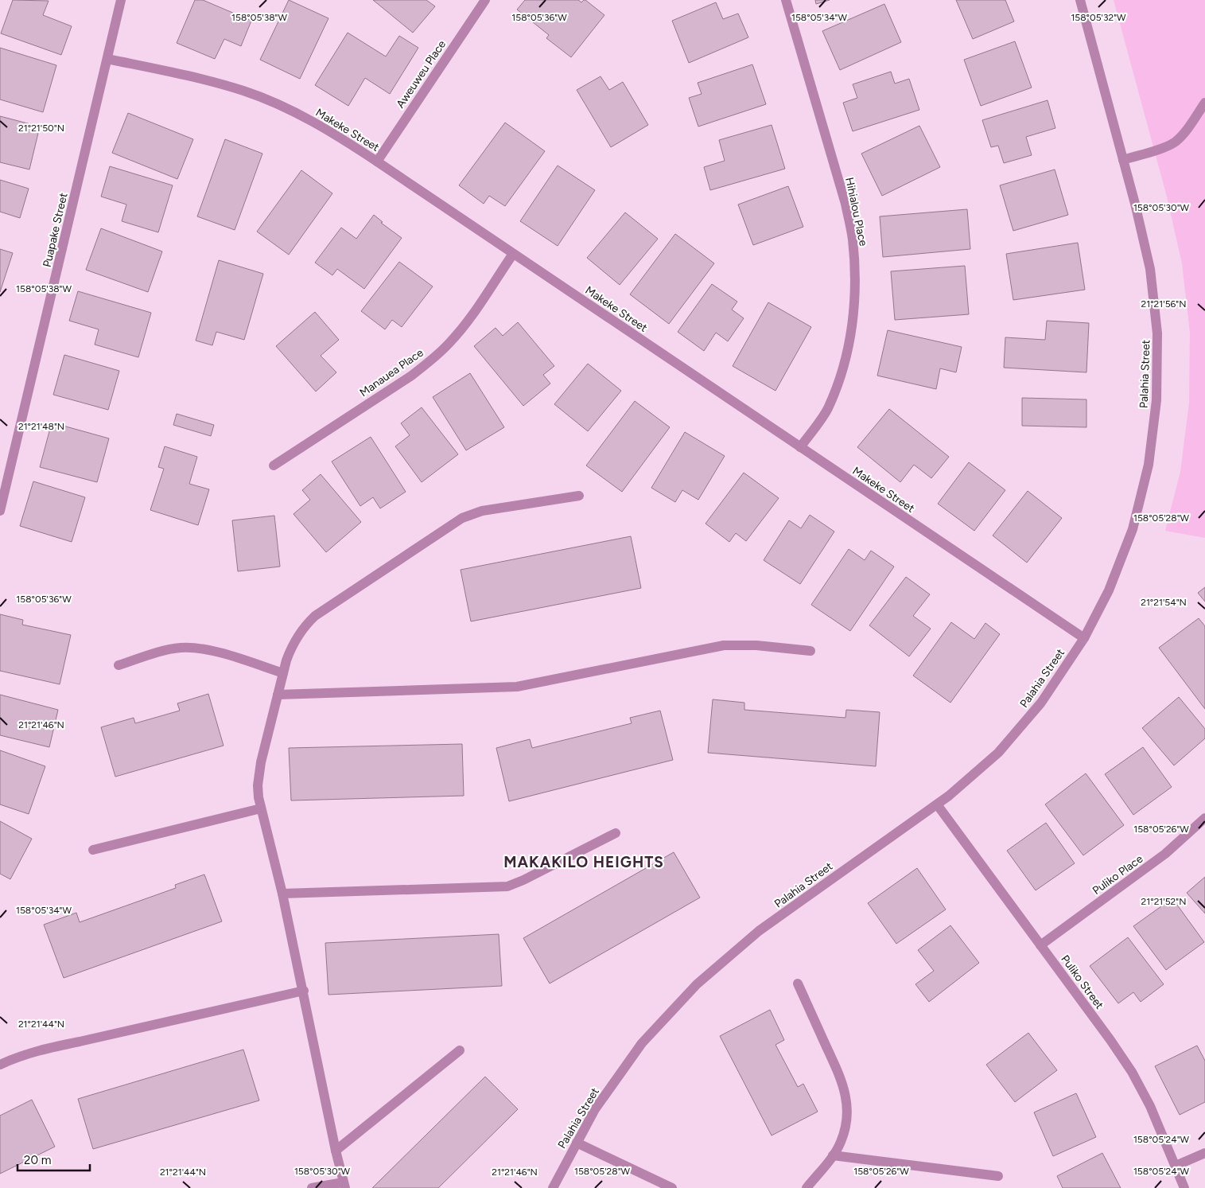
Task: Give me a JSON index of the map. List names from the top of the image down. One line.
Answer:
{"streets":{"street":["Aweuweu Place","Makeke Street","Hihialou Place","Puapake Street","Manauea Place","Palahia Street","Puliko Place","Puliko Street"]},"crossings":[["Aweuweu Place","Makeke Street"],["Makeke Street","Hihialou Place"],["Makeke Street","Puapake Street"],["Makeke Street","Manauea Place"],["Makeke Street","Palahia Street"],["Palahia Street","Puliko Street"],["Puliko Place","Puliko Street"]],"districts":["MAKAKILO HEIGHTS"],"scale_bar":"20 m","coordinates":["158°05'38\"W","158°05'36\"W","158°05'34\"W","158°05'32\"W","21°21'50\"N","158°05'30\"W","21°21'56\"N","21°21'48\"N","158°05'28\"W","21°21'54\"N","21°21'46\"N","158°05'26\"W","21°21'52\"N","21°21'44\"N","158°05'24\"W"]}
